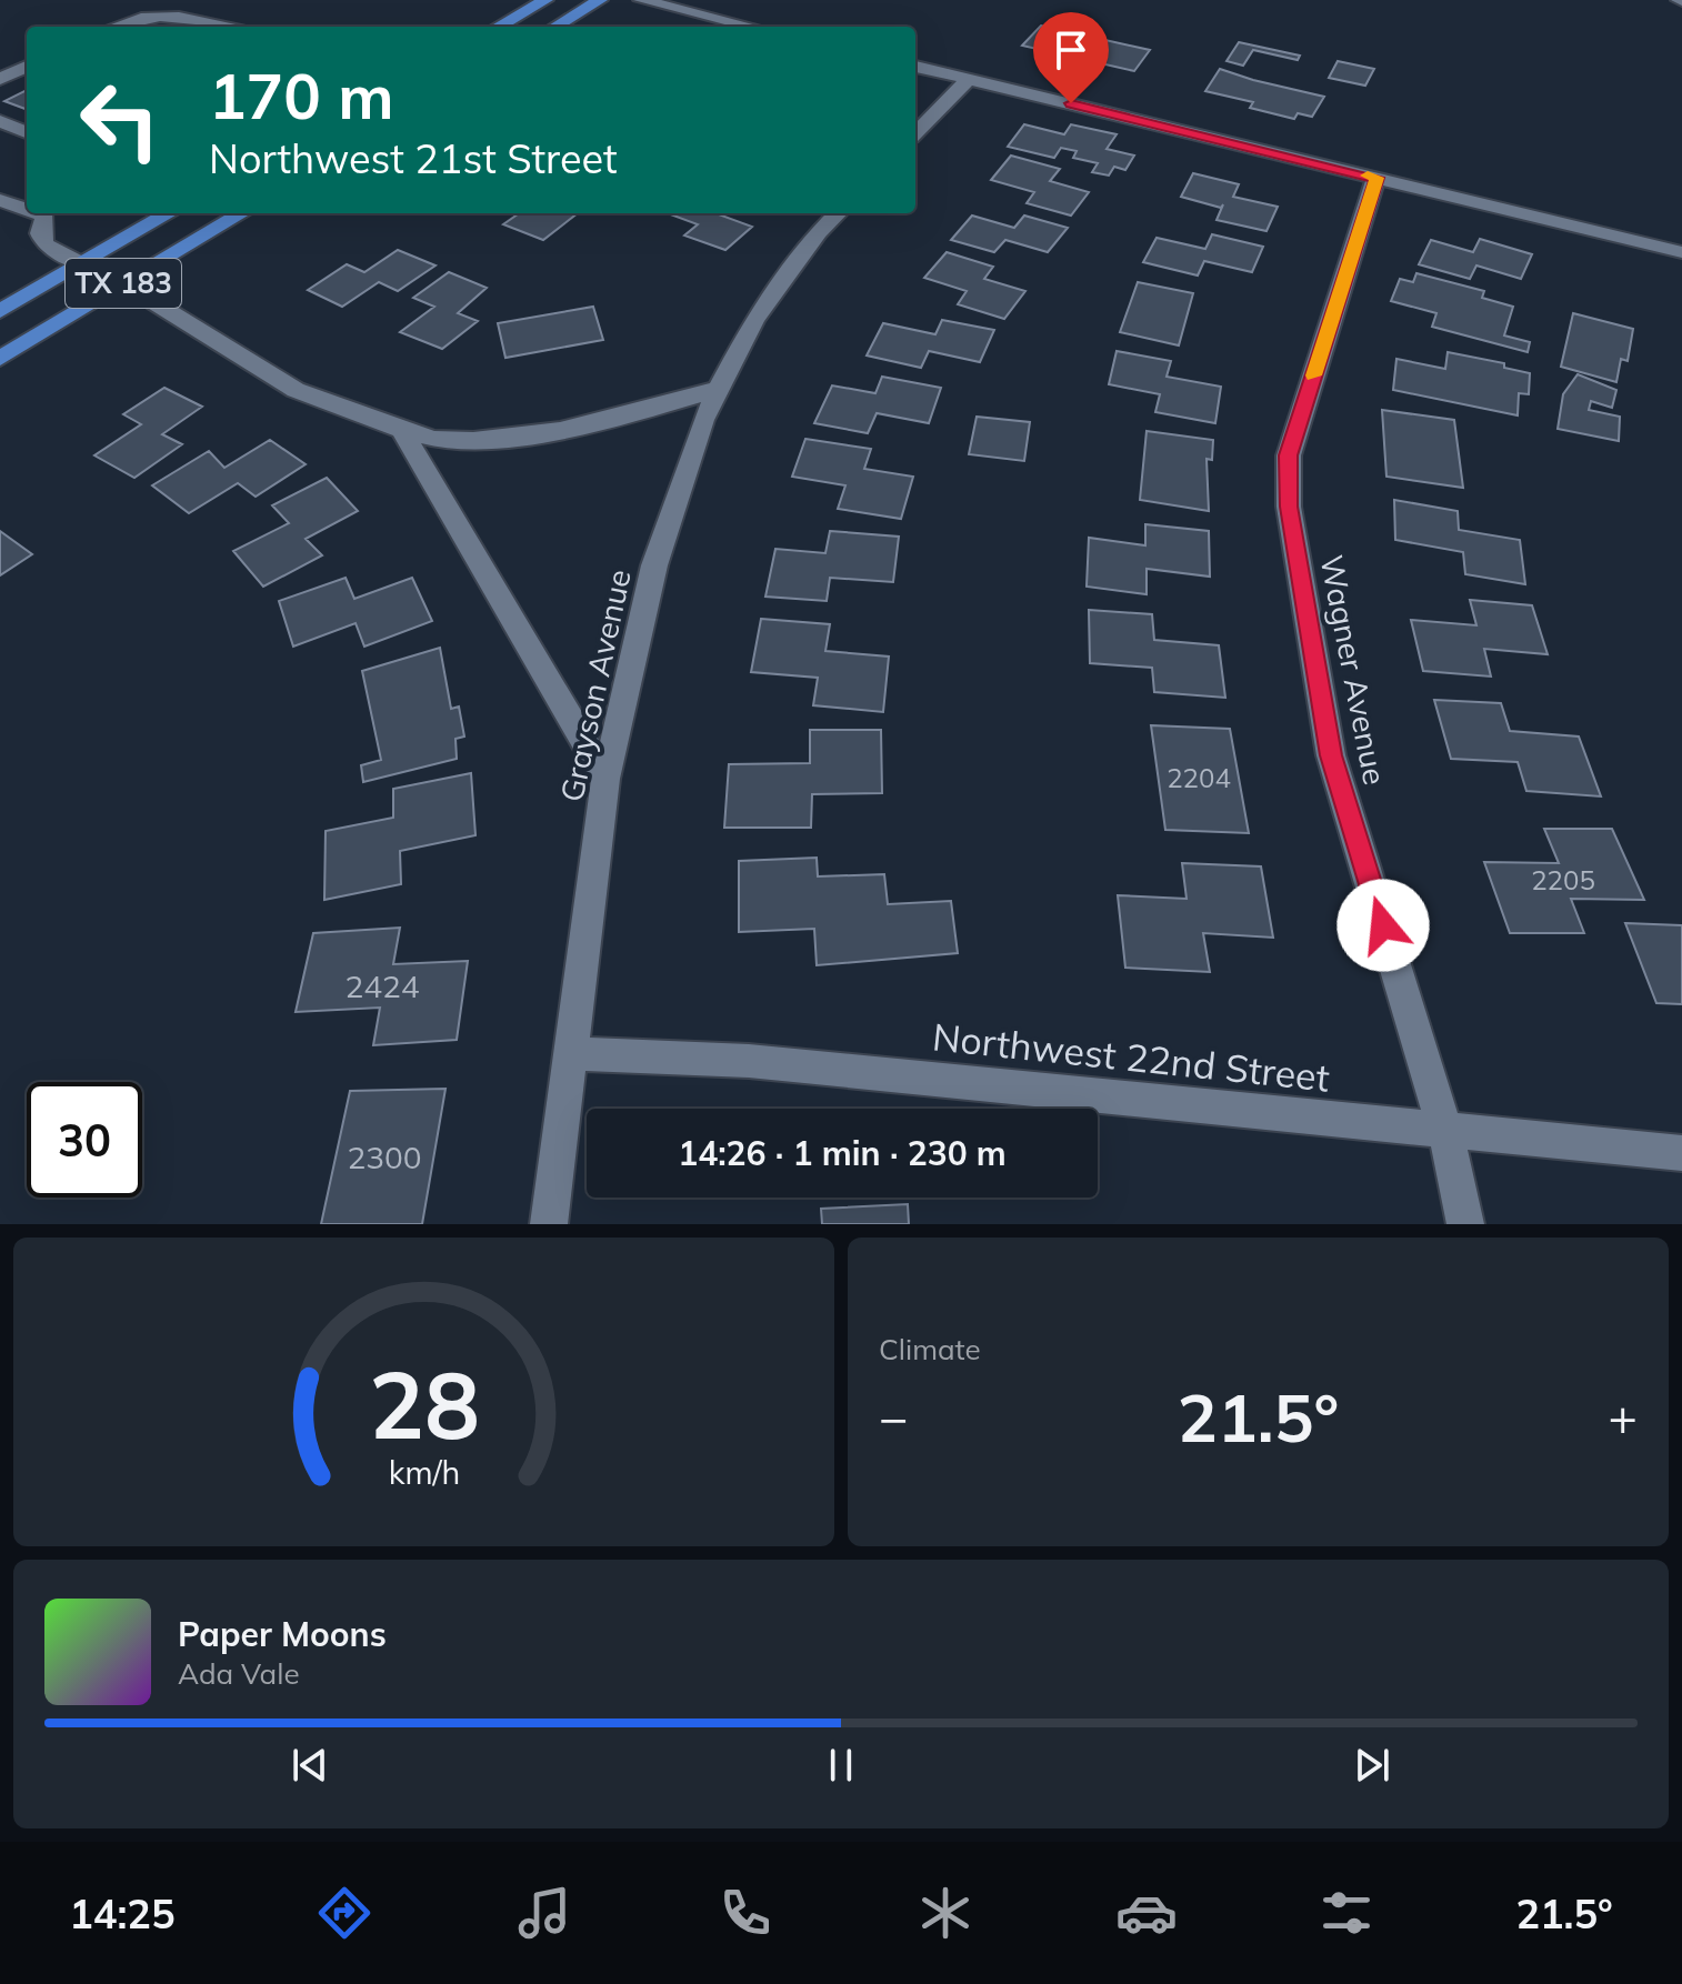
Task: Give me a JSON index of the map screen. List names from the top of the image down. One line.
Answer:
{"streets":{"main road":["TX 183"],"street":["Wagner Avenue","Grayson Avenue","Northwest 22nd Street"]},"crossings":[["Wagner Avenue","Northwest 22nd Street"],["Grayson Avenue","Northwest 22nd Street"]],"house_numbers":["2204","2205","2424","2300"],"page":{"turn":["170 m","Northwest 21st Street"],"limit":"30","trip":"14:26 · 1 min · 230 m","tile":"Climate","heat":["−","21.5°","+"],"song":["Paper Moons","Ada Vale"],"tabs":["14:25","21.5°"],"gauge":["28","km/h"]}}
